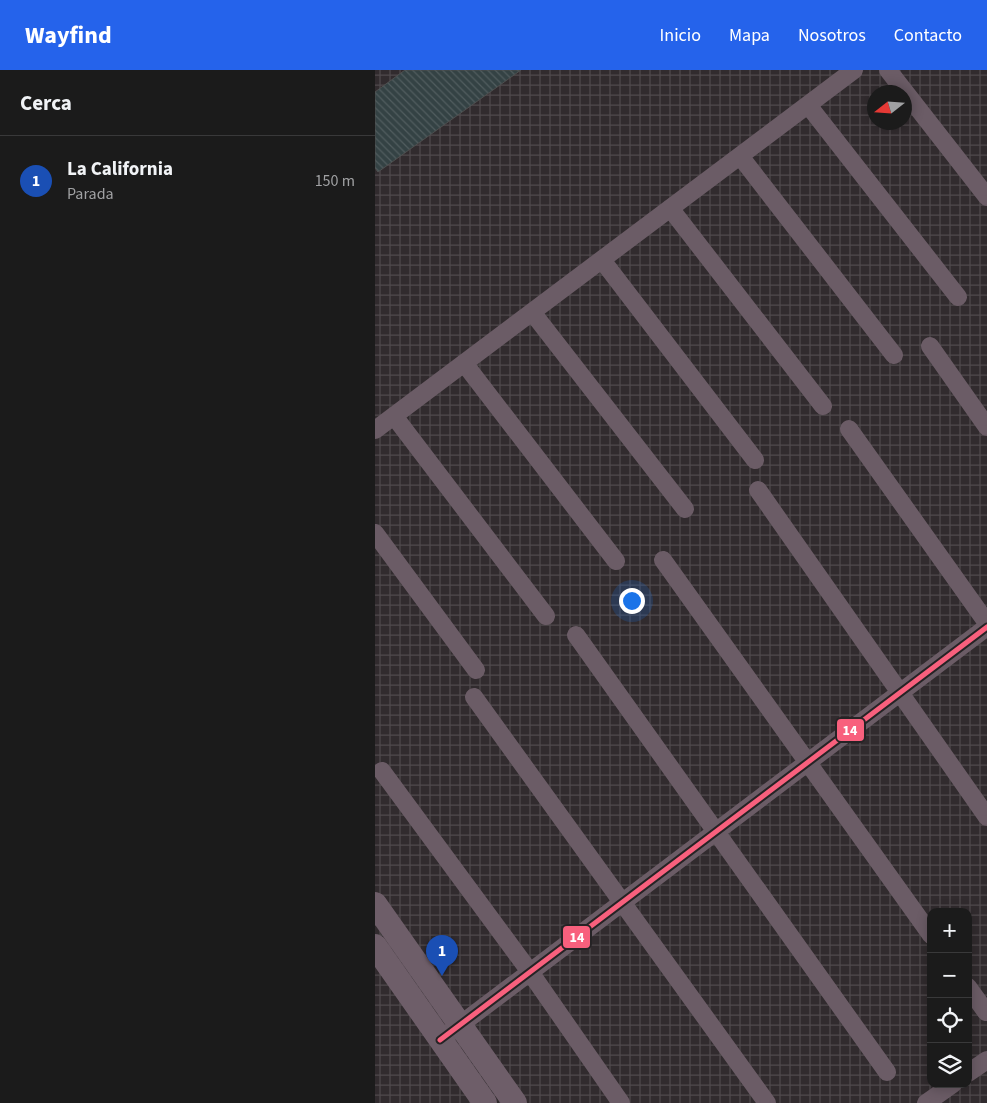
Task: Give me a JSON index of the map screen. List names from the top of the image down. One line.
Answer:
{"lines":["transit line 14"],"north":"left","page":{"header":"Wayfind","nav":["Inicio","Mapa","Nosotros","Contacto"],"heading":"Cerca","list":[{"mark":"1","name":"La California","note":"Parada","value":"150 m"}],"map_buttons":["+","−"],"pins":"1"}}
